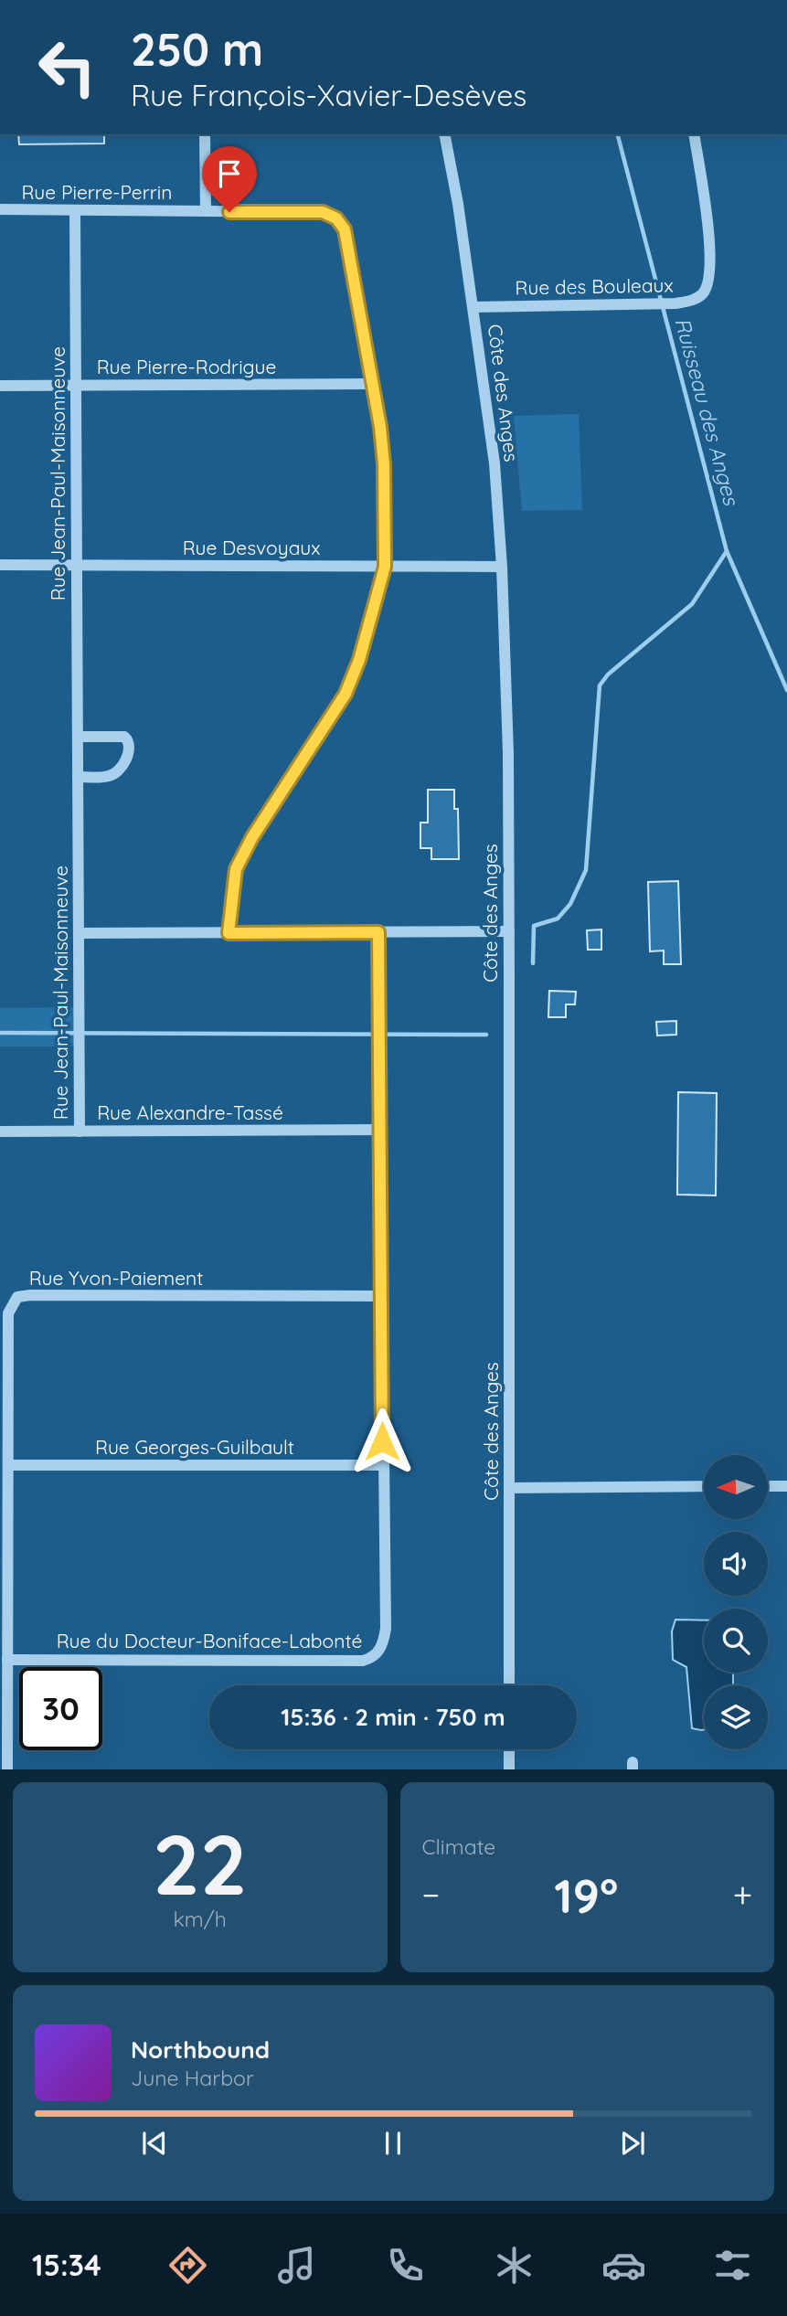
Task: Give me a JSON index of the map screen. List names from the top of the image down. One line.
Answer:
{"streets":{"street":["Rue Pierre-Perrin","Rue des Bouleaux","Rue Pierre-Rodrigue","Côte des Anges","Rue Jean-Paul-Maisonneuve","Rue Desvoyaux","Rue Alexandre-Tassé","Rue Yvon-Paiement","Rue Georges-Guilbault","Rue du Docteur-Boniface-Labonté"]},"crossings":[["Rue Pierre-Perrin","Rue Pierre-Rodrigue"],["Rue Pierre-Perrin","Rue Jean-Paul-Maisonneuve"],["Rue Pierre-Perrin","Rue Desvoyaux"],["Rue des Bouleaux","Côte des Anges"],["Rue Pierre-Rodrigue","Rue Jean-Paul-Maisonneuve"],["Côte des Anges","Rue Desvoyaux"],["Rue Jean-Paul-Maisonneuve","Rue Desvoyaux"],["Rue Jean-Paul-Maisonneuve","Rue Alexandre-Tassé"],["Rue Alexandre-Tassé","Rue du Docteur-Boniface-Labonté"],["Rue Yvon-Paiement","Rue Georges-Guilbault"],["Rue Yvon-Paiement","Rue du Docteur-Boniface-Labonté"],["Rue Georges-Guilbault","Rue du Docteur-Boniface-Labonté"]],"water":["Ruisseau des Anges"],"north":"left","page":{"turn":["250 m","Rue François-Xavier-Desèves"],"limit":"30","trip":"15:36 · 2 min · 750 m","tile":[["22","km/h"],"Climate"],"heat":["−","19°","+"],"song":["Northbound","June Harbor"],"tabs":"15:34"}}
